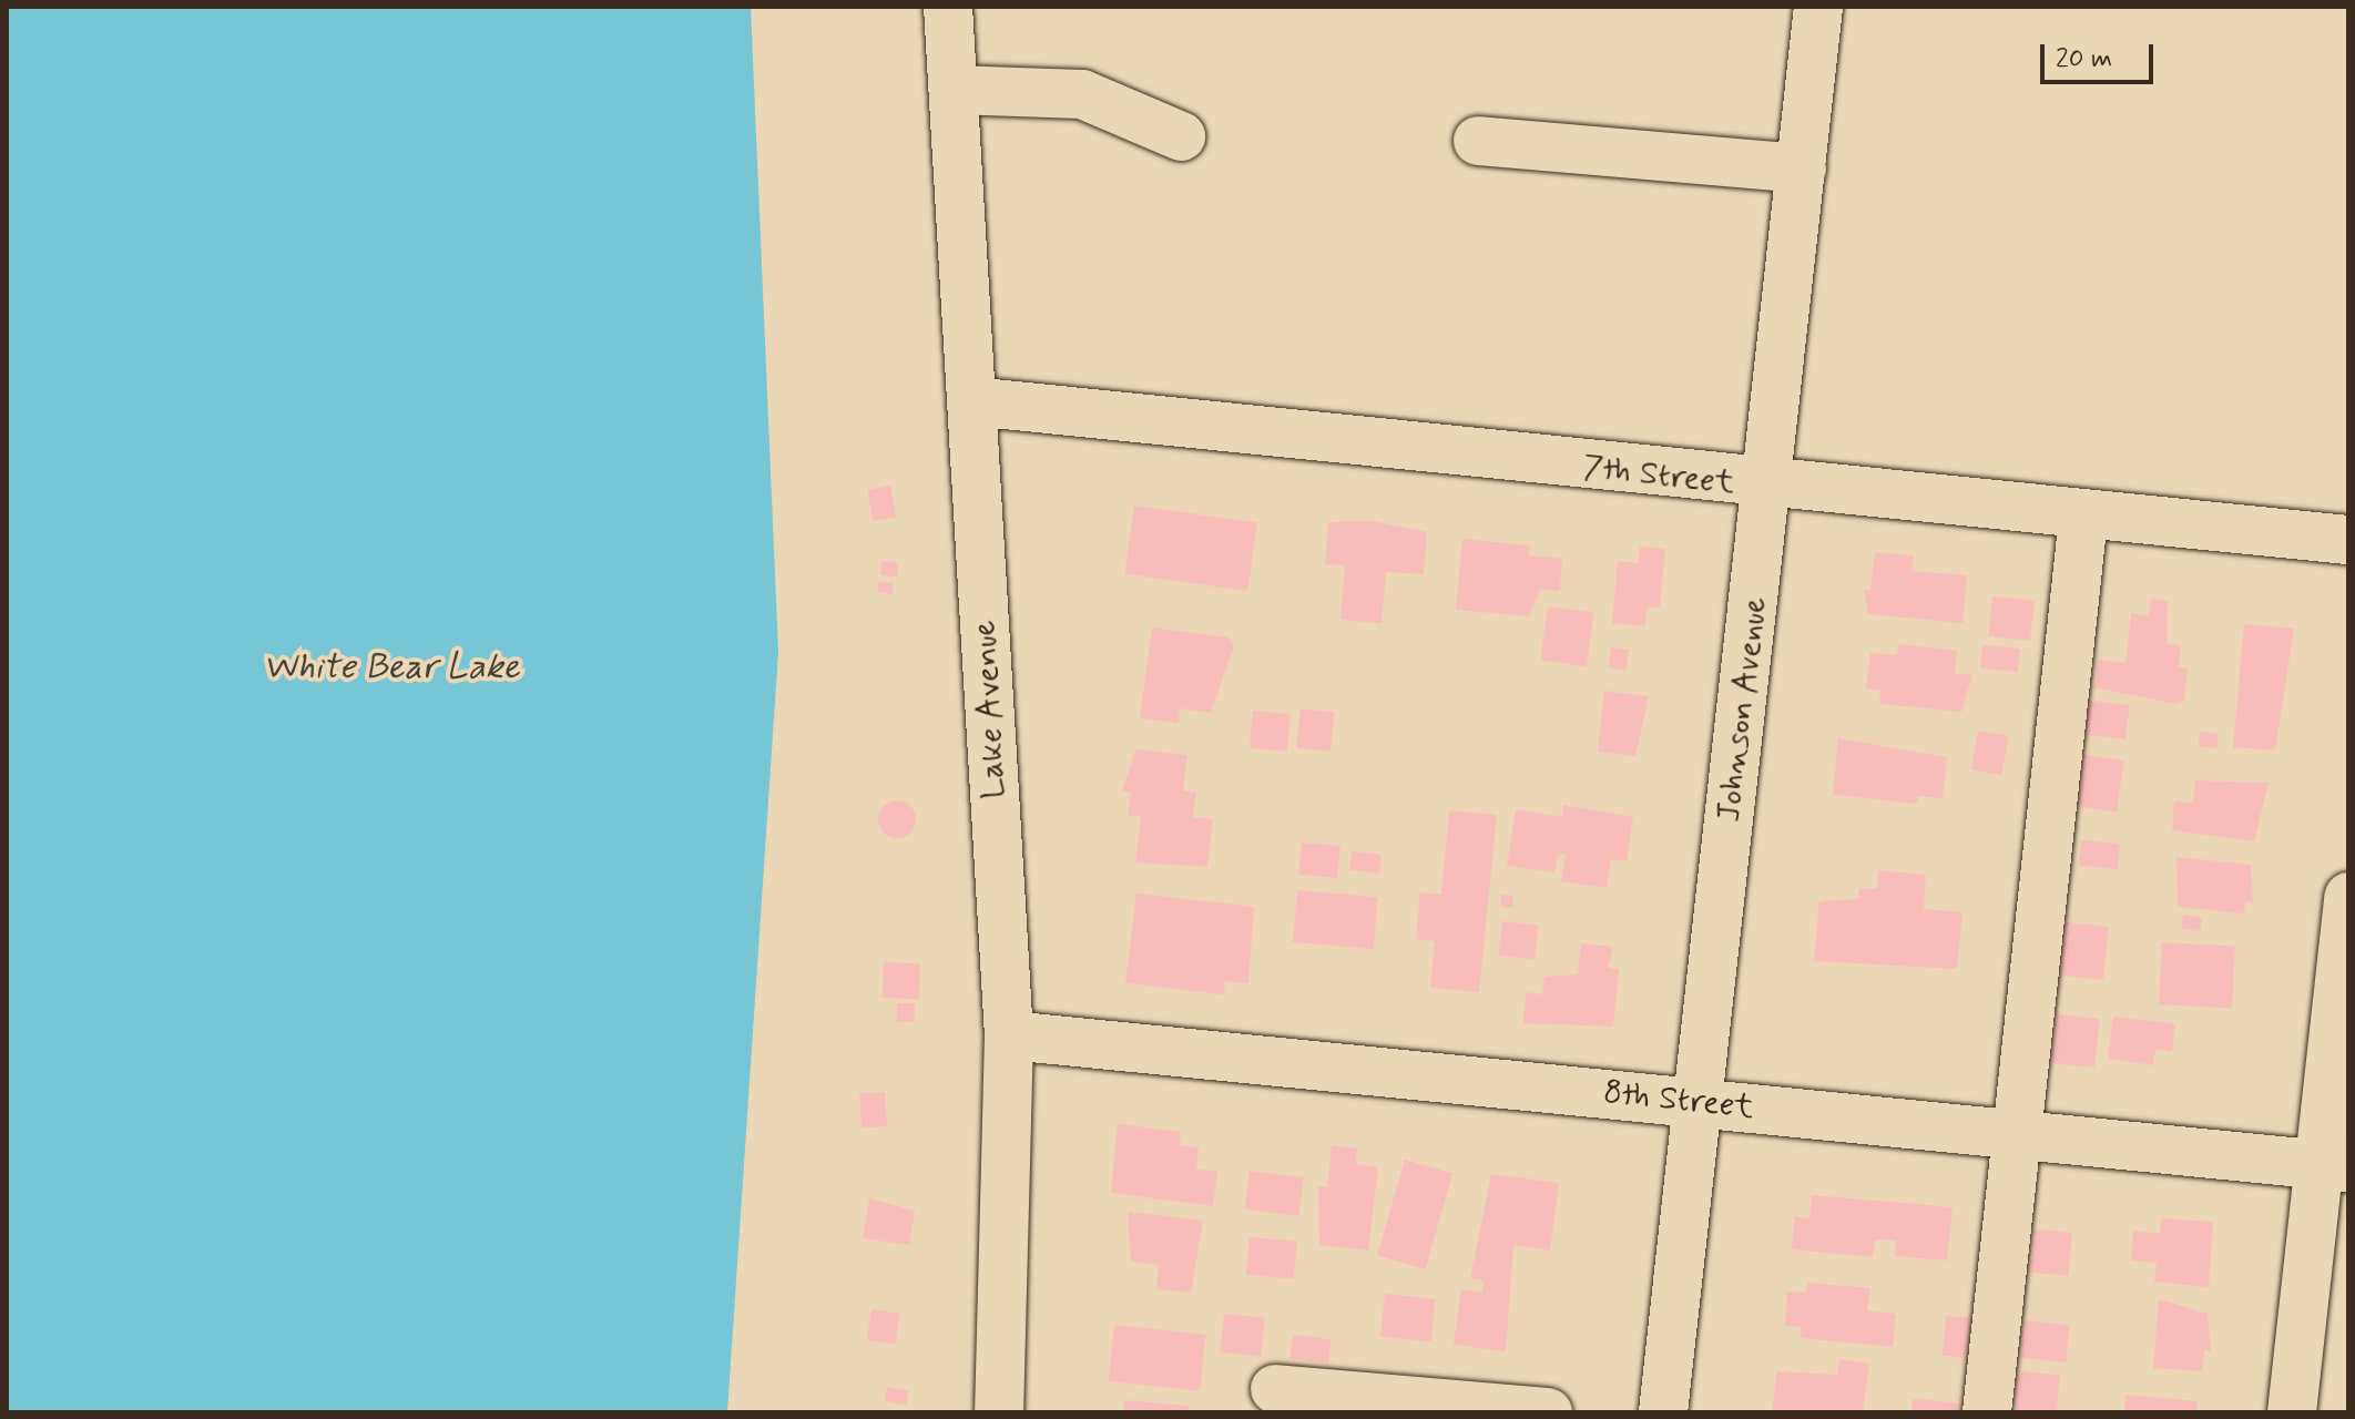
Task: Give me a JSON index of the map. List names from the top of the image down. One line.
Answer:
{"streets":{"street":["7th Street","Lake Avenue","Johnson Avenue","8th Street"]},"crossings":[["7th Street","Lake Avenue"],["7th Street","Johnson Avenue"],["Lake Avenue","8th Street"],["Johnson Avenue","8th Street"]],"water":["White Bear Lake"],"scale_bar":"20 m"}
